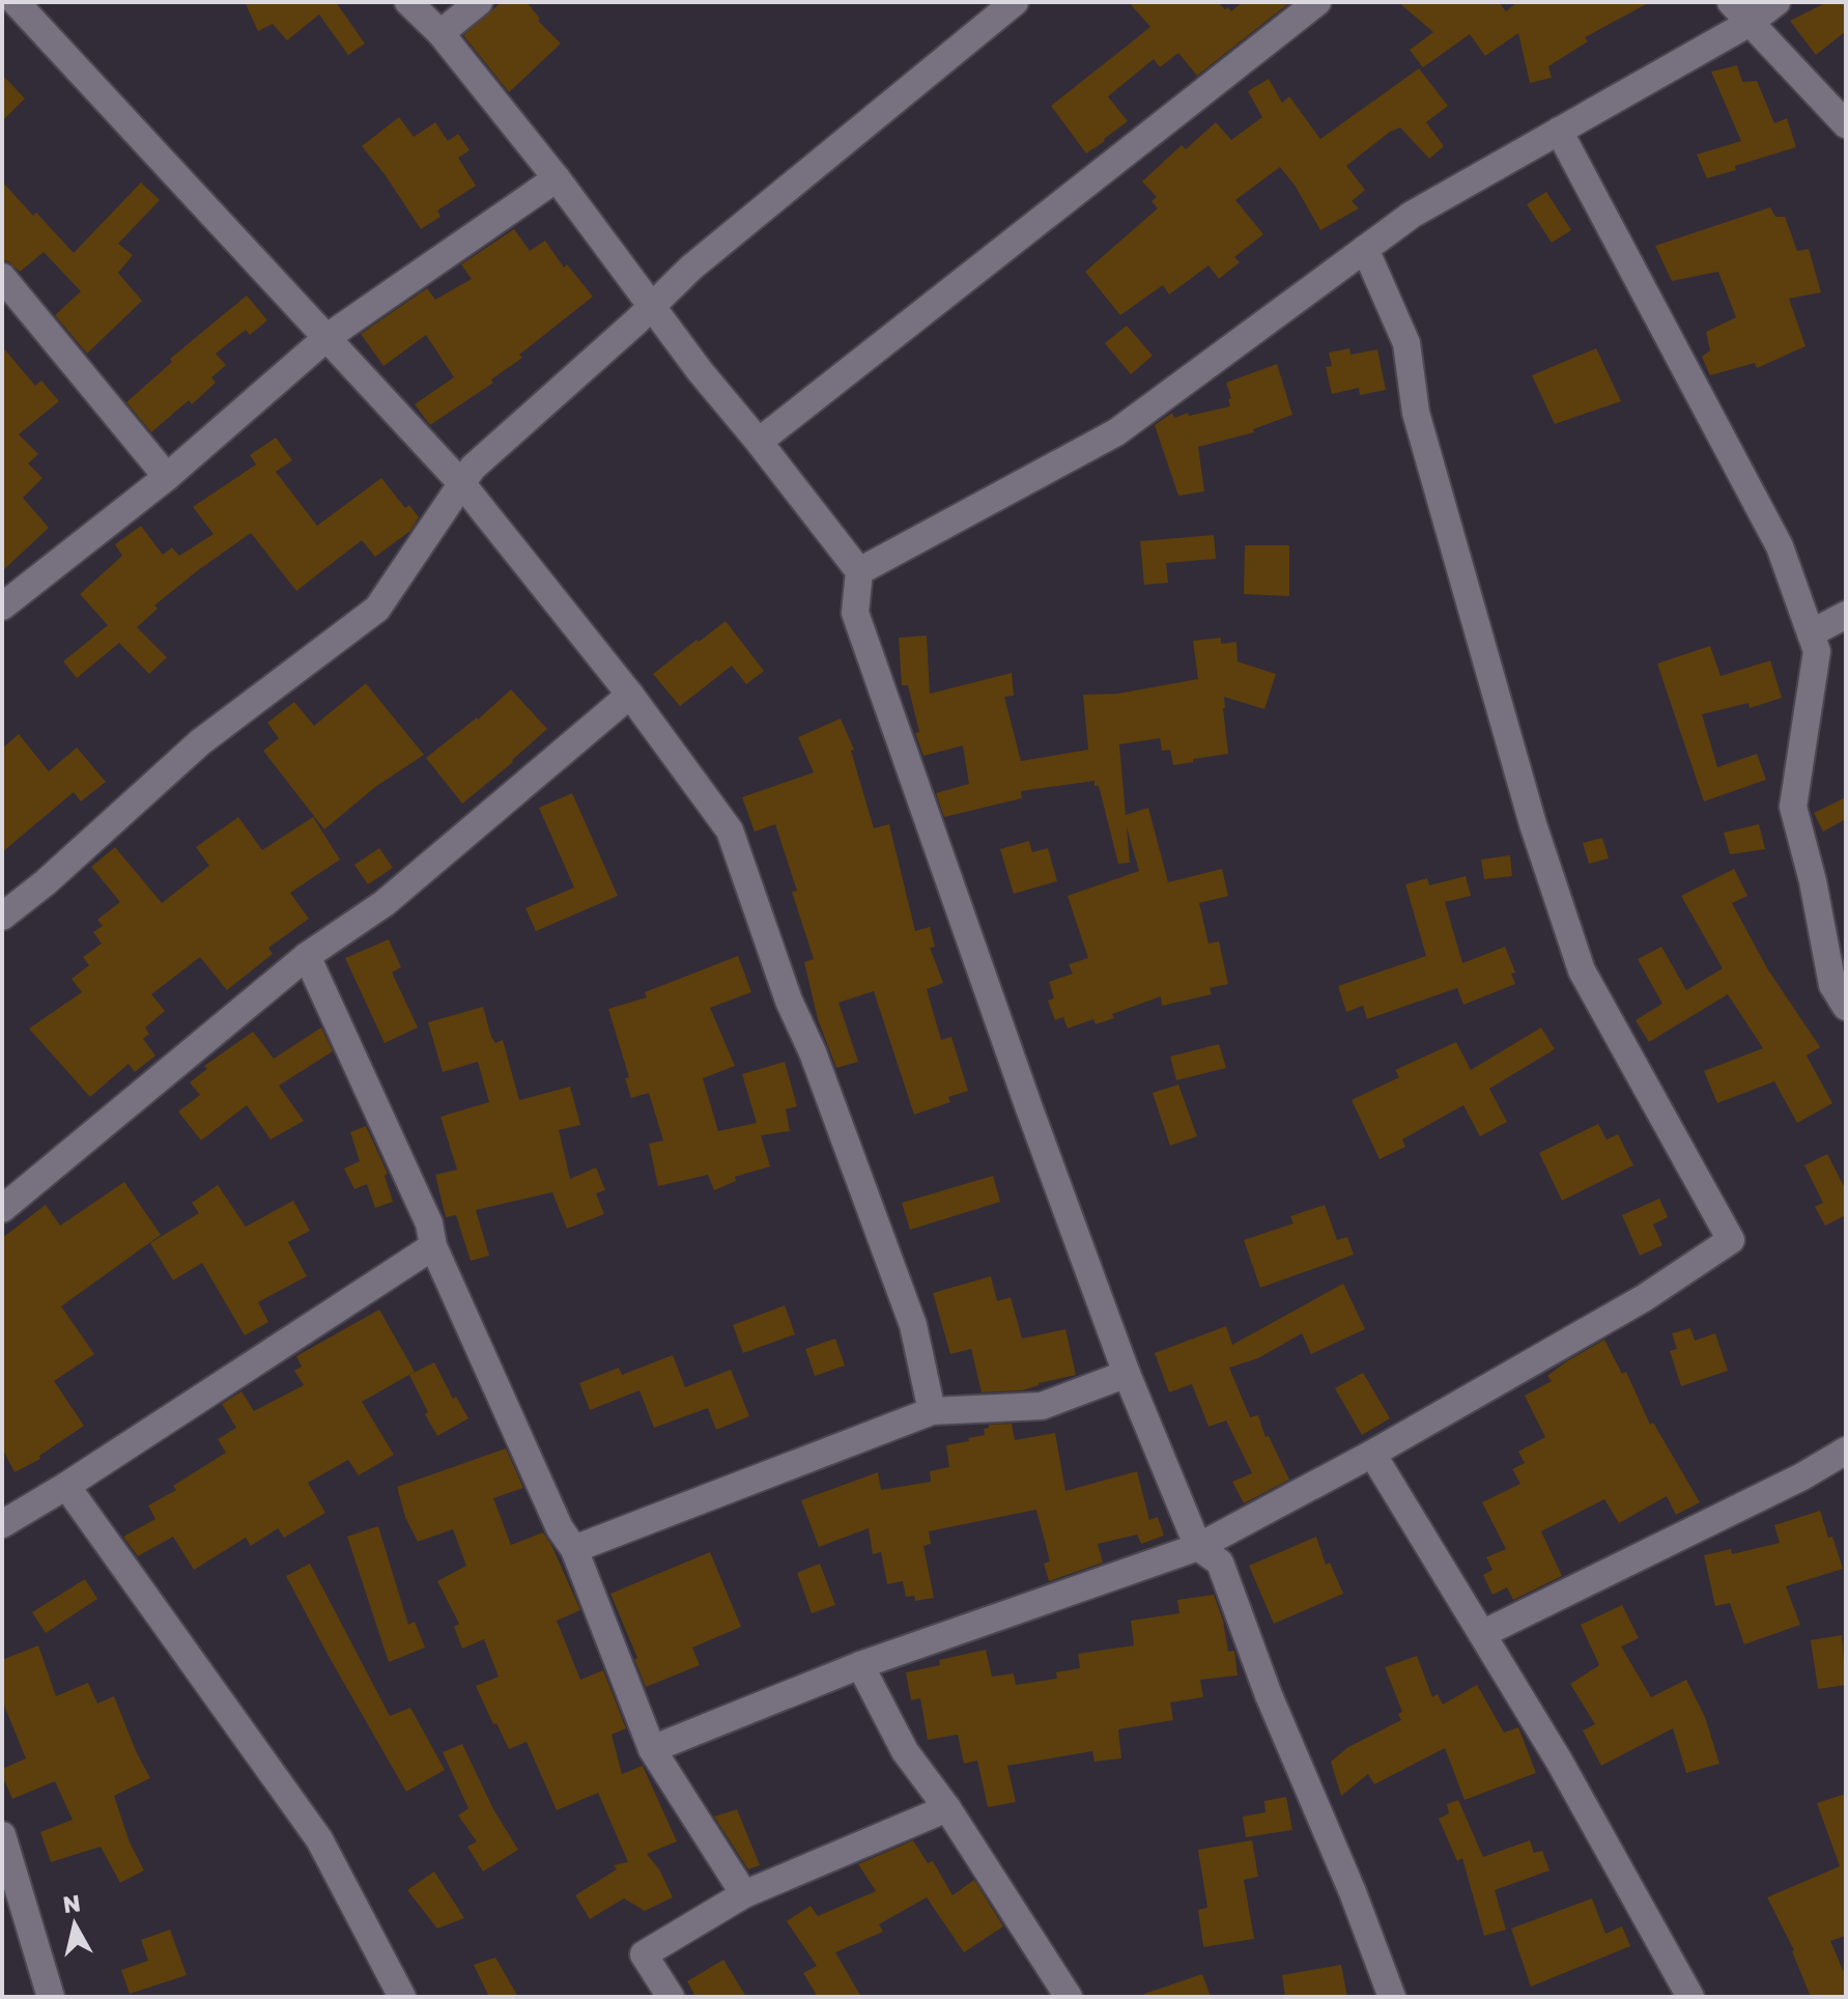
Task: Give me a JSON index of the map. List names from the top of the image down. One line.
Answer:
{"north":"top"}
